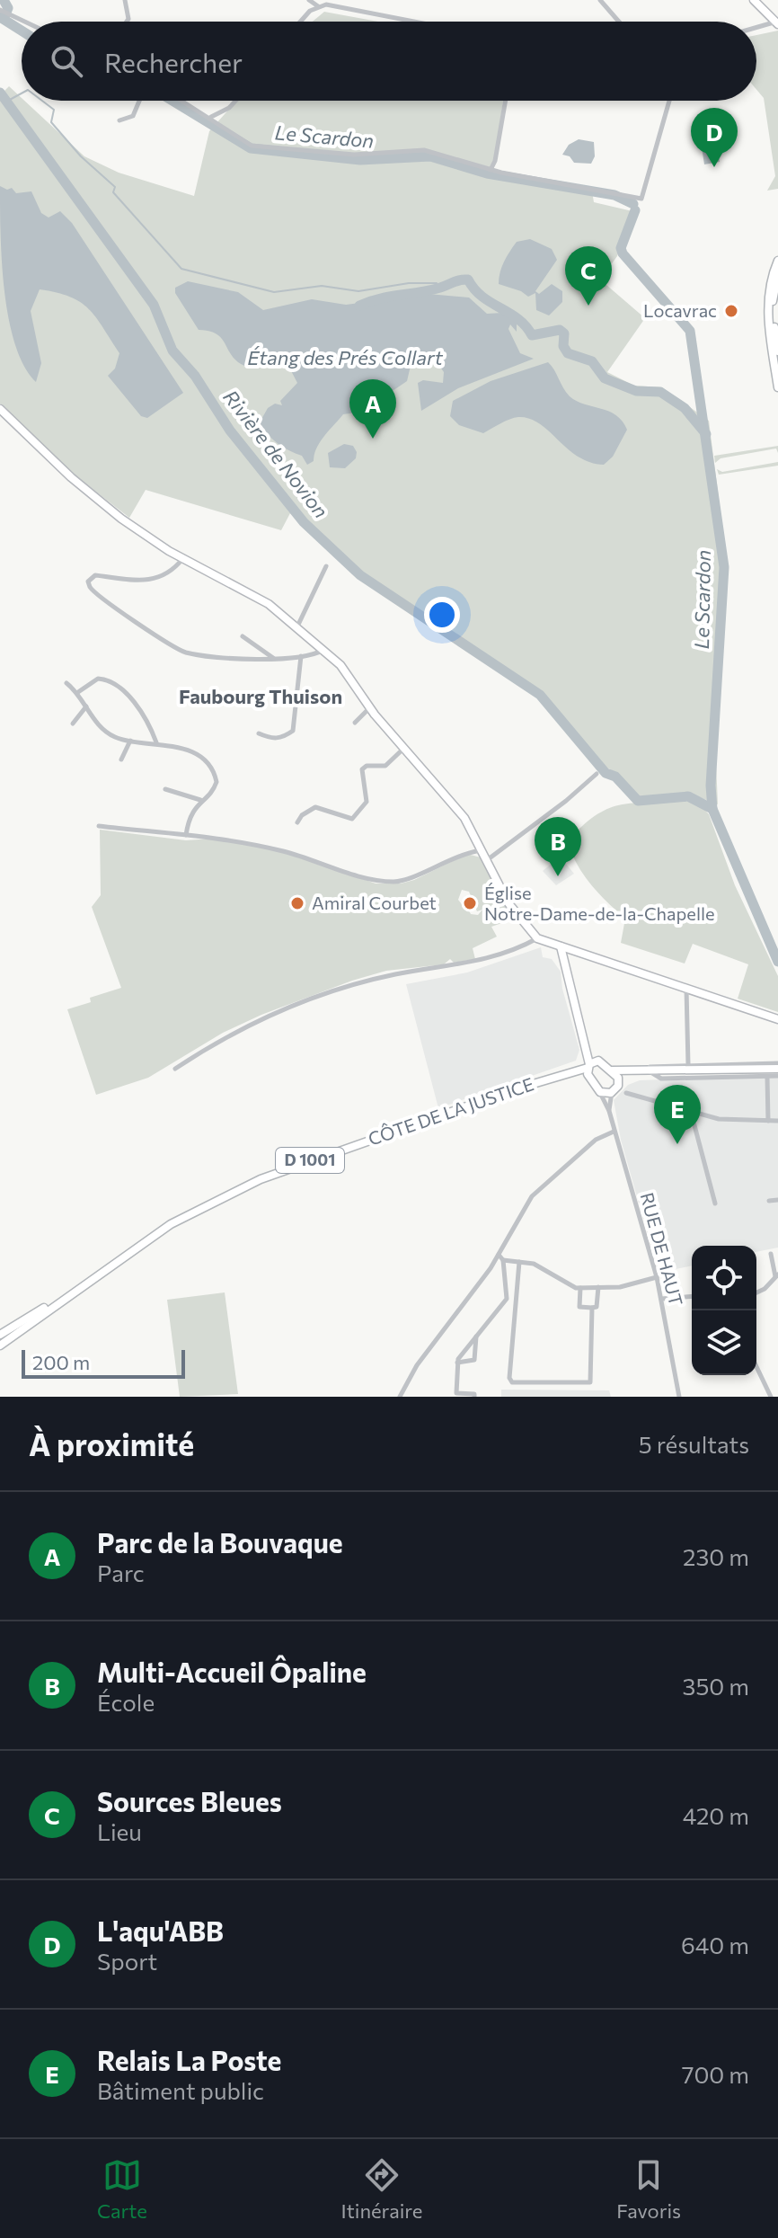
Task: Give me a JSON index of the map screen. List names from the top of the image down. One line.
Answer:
{"streets":{"main road":["CÔTE DE LA JUSTICE","D 1001"],"street":["RUE DE HAUT"]},"districts":["Faubourg Thuison"],"water":["Le Scardon","Étang des Prés Collart","Rivière de Novion"],"places":["Locavrac","Amiral Courbet","Église Notre-Dame-de-la-Chapelle"],"scale_bar":"200 m","page":{"search":"Rechercher","pins":["D","C","A","B","E"],"scale":"200 m","heading":["À proximité","5 résultats"],"list":[{"mark":"A","name":"Parc de la Bouvaque","note":"Parc","value":"230 m"},{"mark":"B","name":"Multi-Accueil Ôpaline","note":"École","value":"350 m"},{"mark":"C","name":"Sources Bleues","note":"Lieu","value":"420 m"},{"mark":"D","name":"L'aqu'ABB","note":"Sport","value":"640 m"},{"mark":"E","name":"Relais La Poste","note":"Bâtiment public","value":"700 m"}],"nav":["Carte","Itinéraire","Favoris"]}}
